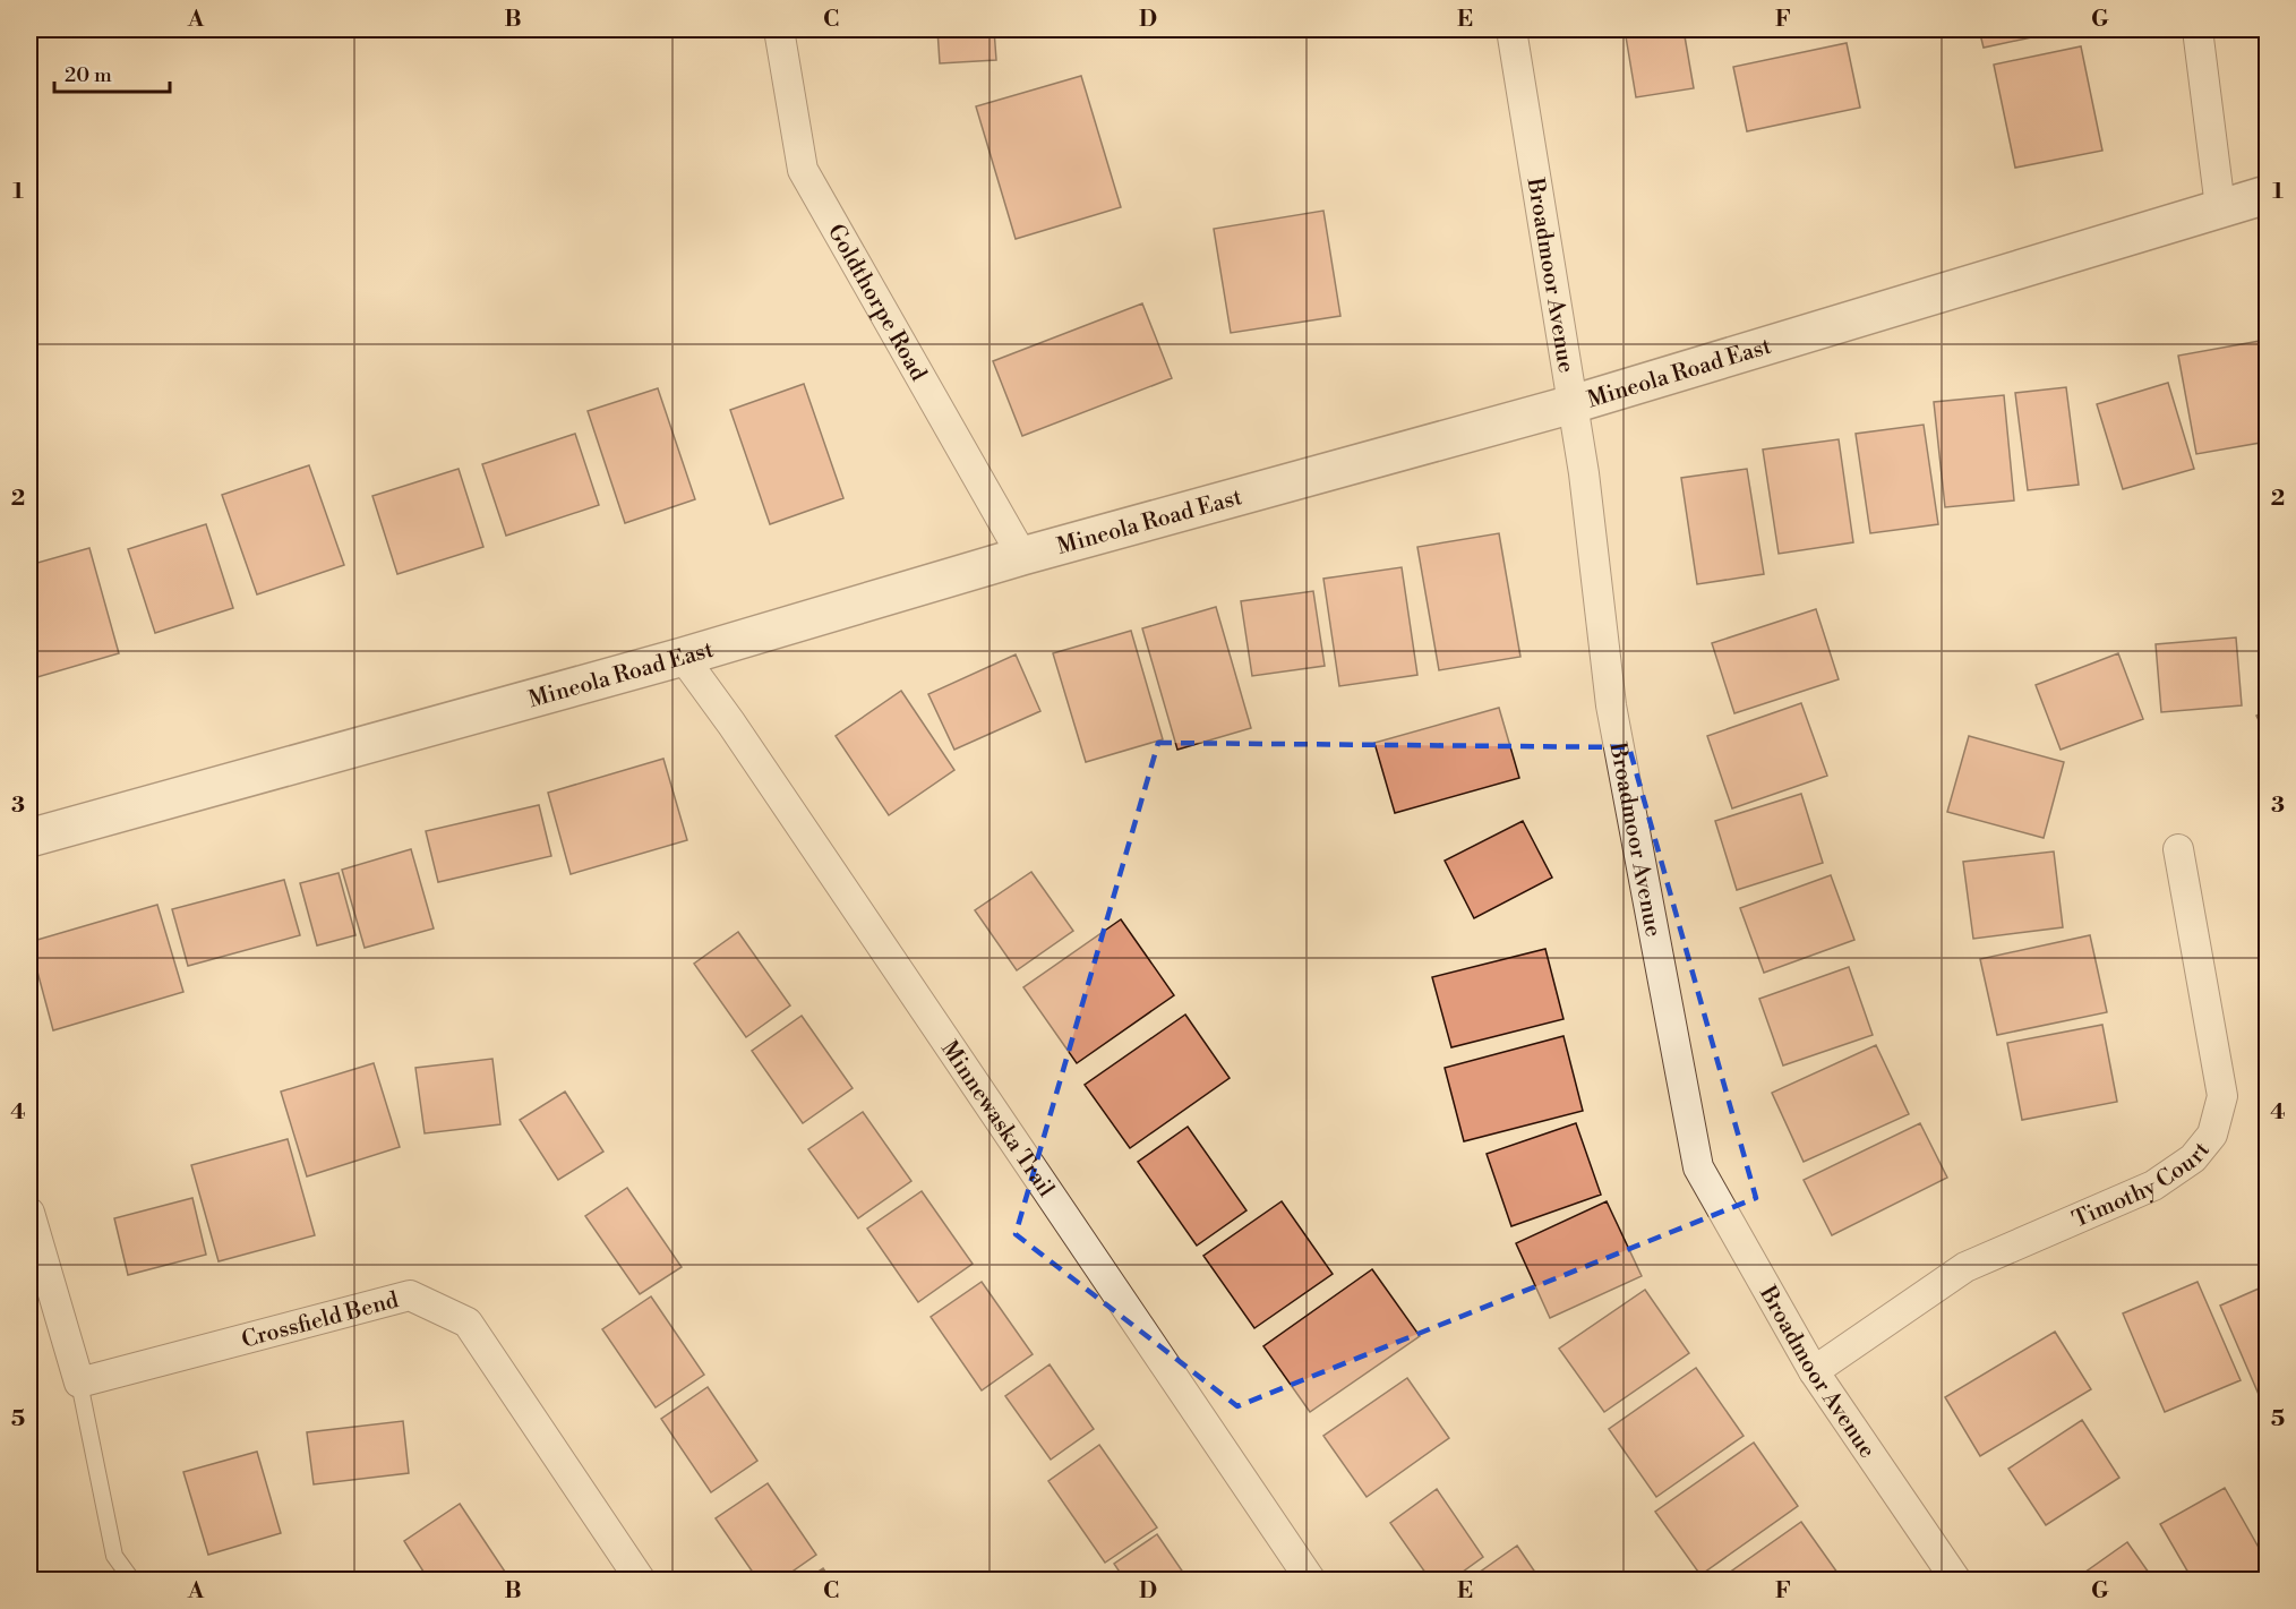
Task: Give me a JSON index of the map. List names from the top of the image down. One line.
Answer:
{"streets":{"street":["Broadmoor Avenue","Goldthorpe Road","Mineola Road East","Minnewaska Trail","Timothy Court","Crossfield Bend"]},"crossings":[["Broadmoor Avenue","Mineola Road East"],["Broadmoor Avenue","Timothy Court"],["Goldthorpe Road","Mineola Road East"],["Mineola Road East","Minnewaska Trail"]],"scale_bar":"20 m","grid":{"columns":["A","B","C","D","E","F","G"],"rows":["1","2","3","4","5"]}}
